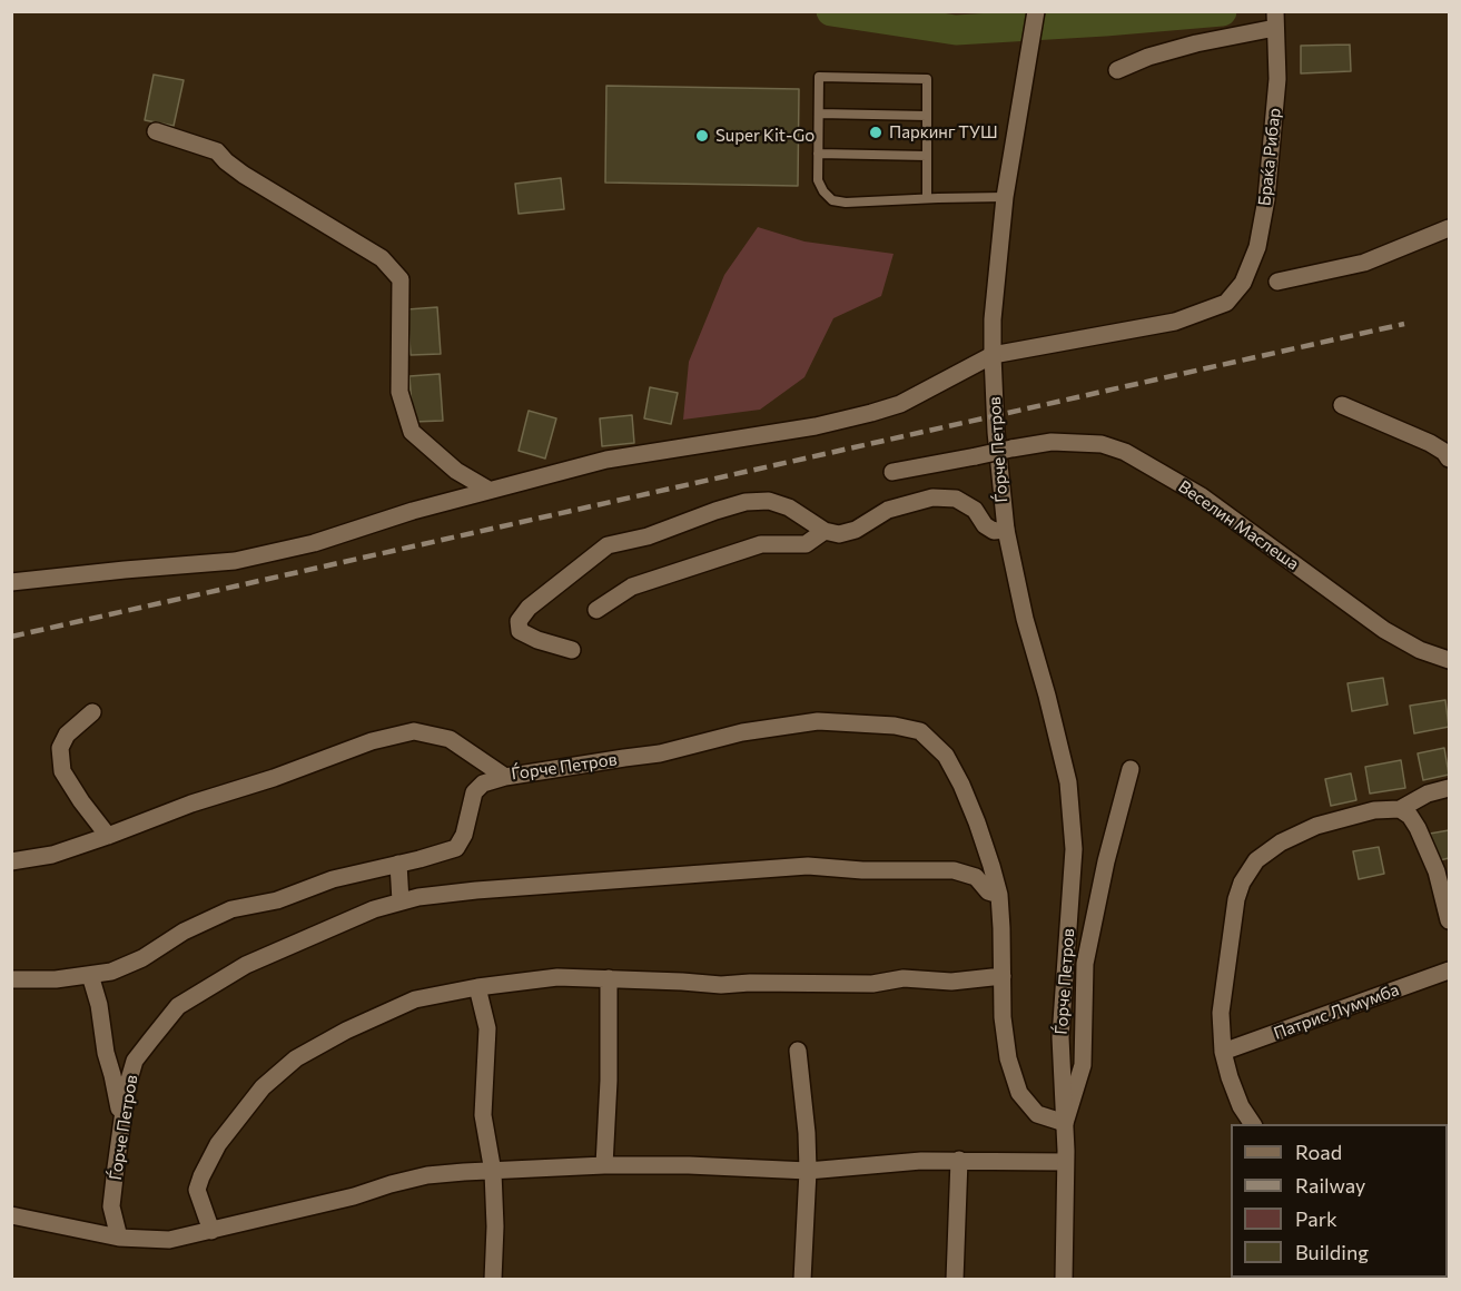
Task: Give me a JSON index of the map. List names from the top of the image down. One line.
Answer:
{"streets":{"street":["Браќа Рибар","Ѓорче Петров","Веселин Маслеша","Патрис Лумумба"]},"crossings":[["Браќа Рибар","Ѓорче Петров"]],"places":["Паркинг ТУШ","Super Kit-Go"],"legend":["Road","Railway","Park","Building"]}
